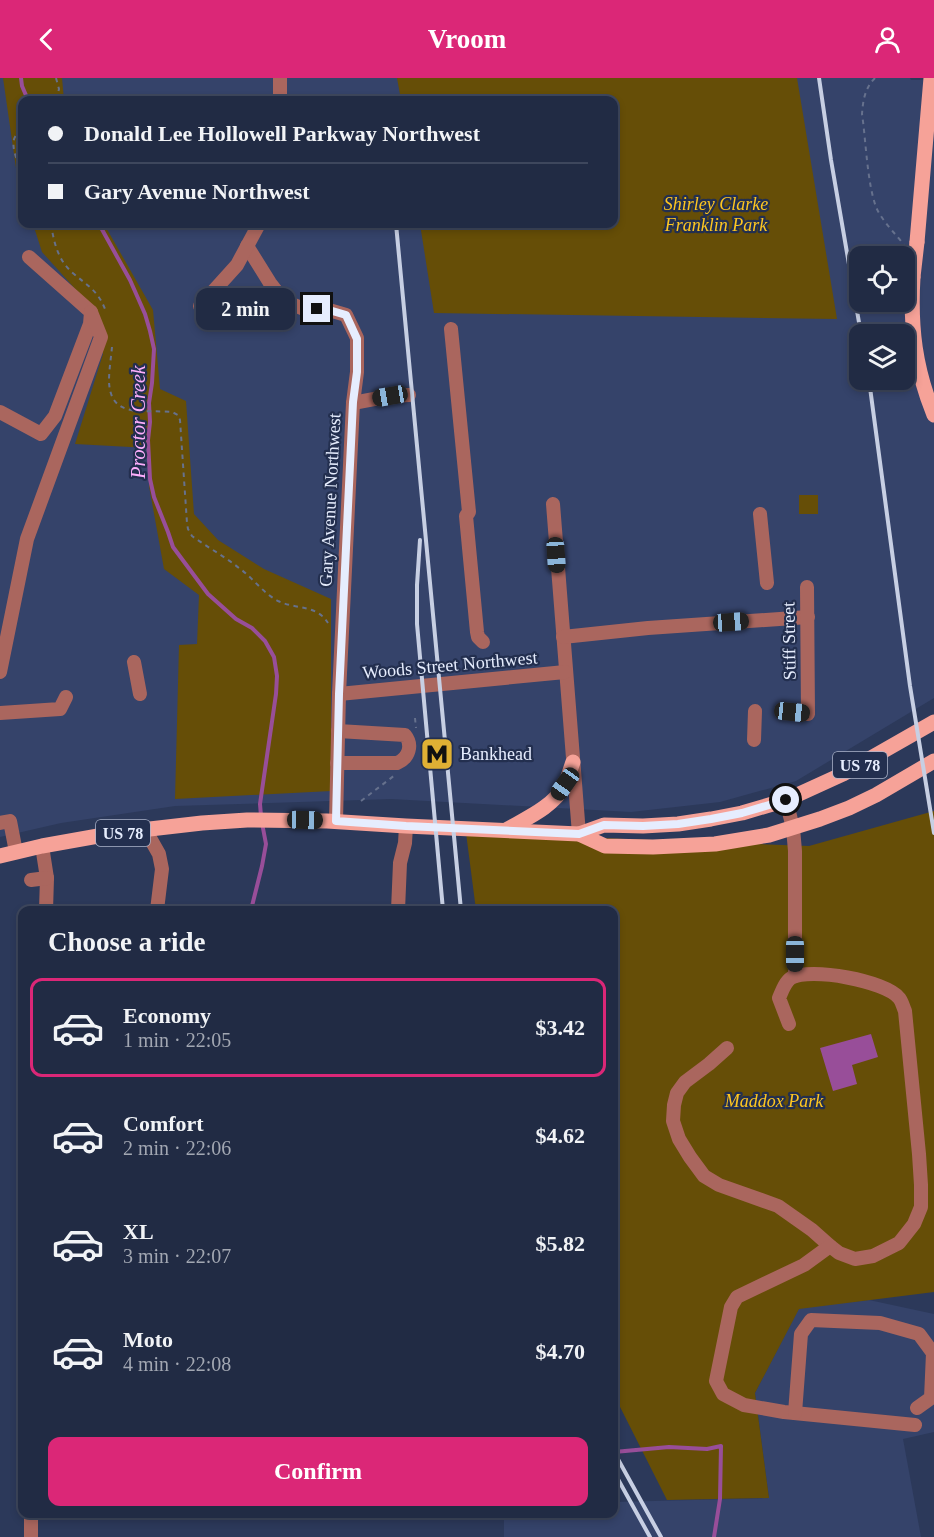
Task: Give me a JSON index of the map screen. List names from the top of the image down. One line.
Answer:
{"streets":{"main road":["US 78"],"street":["Gary Avenue Northwest","Stiff Street","Woods Street Northwest"]},"crossings":[["Gary Avenue Northwest","Woods Street Northwest"],["Gary Avenue Northwest","US 78"]],"water":["Proctor Creek"],"parks":["Shirley Clarke Franklin Park","Maddox Park"],"places":{"metro station":["Bankhead"]},"page":{"header":"Vroom","banner":["Donald Lee Hollowell Parkway Northwest","Gary Avenue Northwest"],"bubble":"2 min","heading":"Choose a ride","list":[{"name":"Economy","note":"1 min · 22:05","value":"$3.42"},{"name":"Comfort","note":"2 min · 22:06","value":"$4.62"},{"name":"XL","note":"3 min · 22:07","value":"$5.82"},{"name":"Moto","note":"4 min · 22:08","value":"$4.70"}],"buttons":"Confirm"}}
